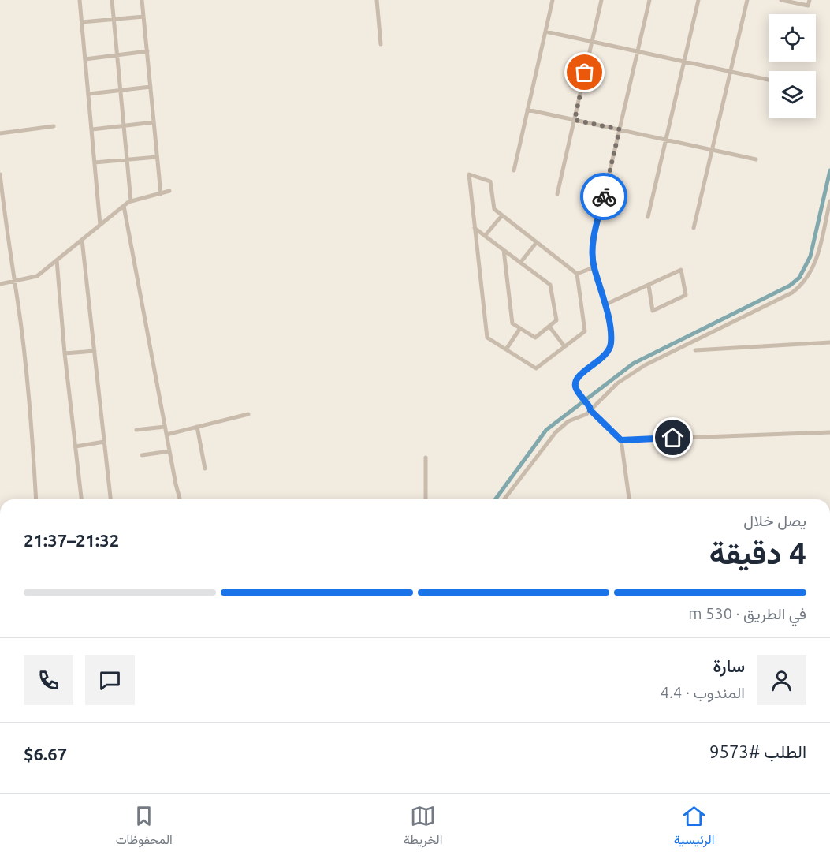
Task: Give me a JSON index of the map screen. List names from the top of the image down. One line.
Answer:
{"page":{"heading":["4 دقيقة","يصل خلال","21:32–21:37"],"panel":["سارة","المندوب · 4.4","الطلب #9573","$6.67"],"bar":"في الطريق · 530 m","tabs":["الرئيسية","الخريطة","المحفوظات"]}}
